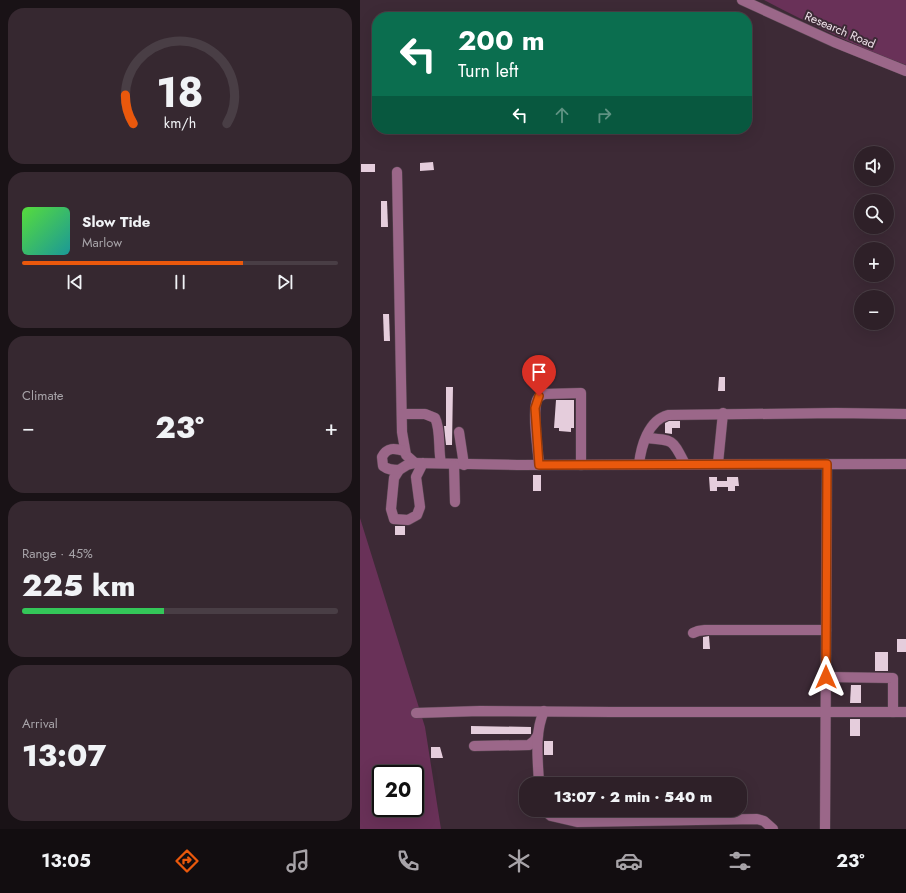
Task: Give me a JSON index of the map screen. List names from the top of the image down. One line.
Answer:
{"streets":{"lane":["Research Road"]},"page":{"turn":["200 m","Turn left"],"map_buttons":["+","−"],"song":["Slow Tide","Marlow"],"tile":["Climate",["Range · 45%","225 km"],["Arrival","13:07"]],"heat":["−","23°","+"],"limit":"20","trip":"13:07 · 2 min · 540 m","tabs":["13:05","23°"],"gauge":["18","km/h"]}}
